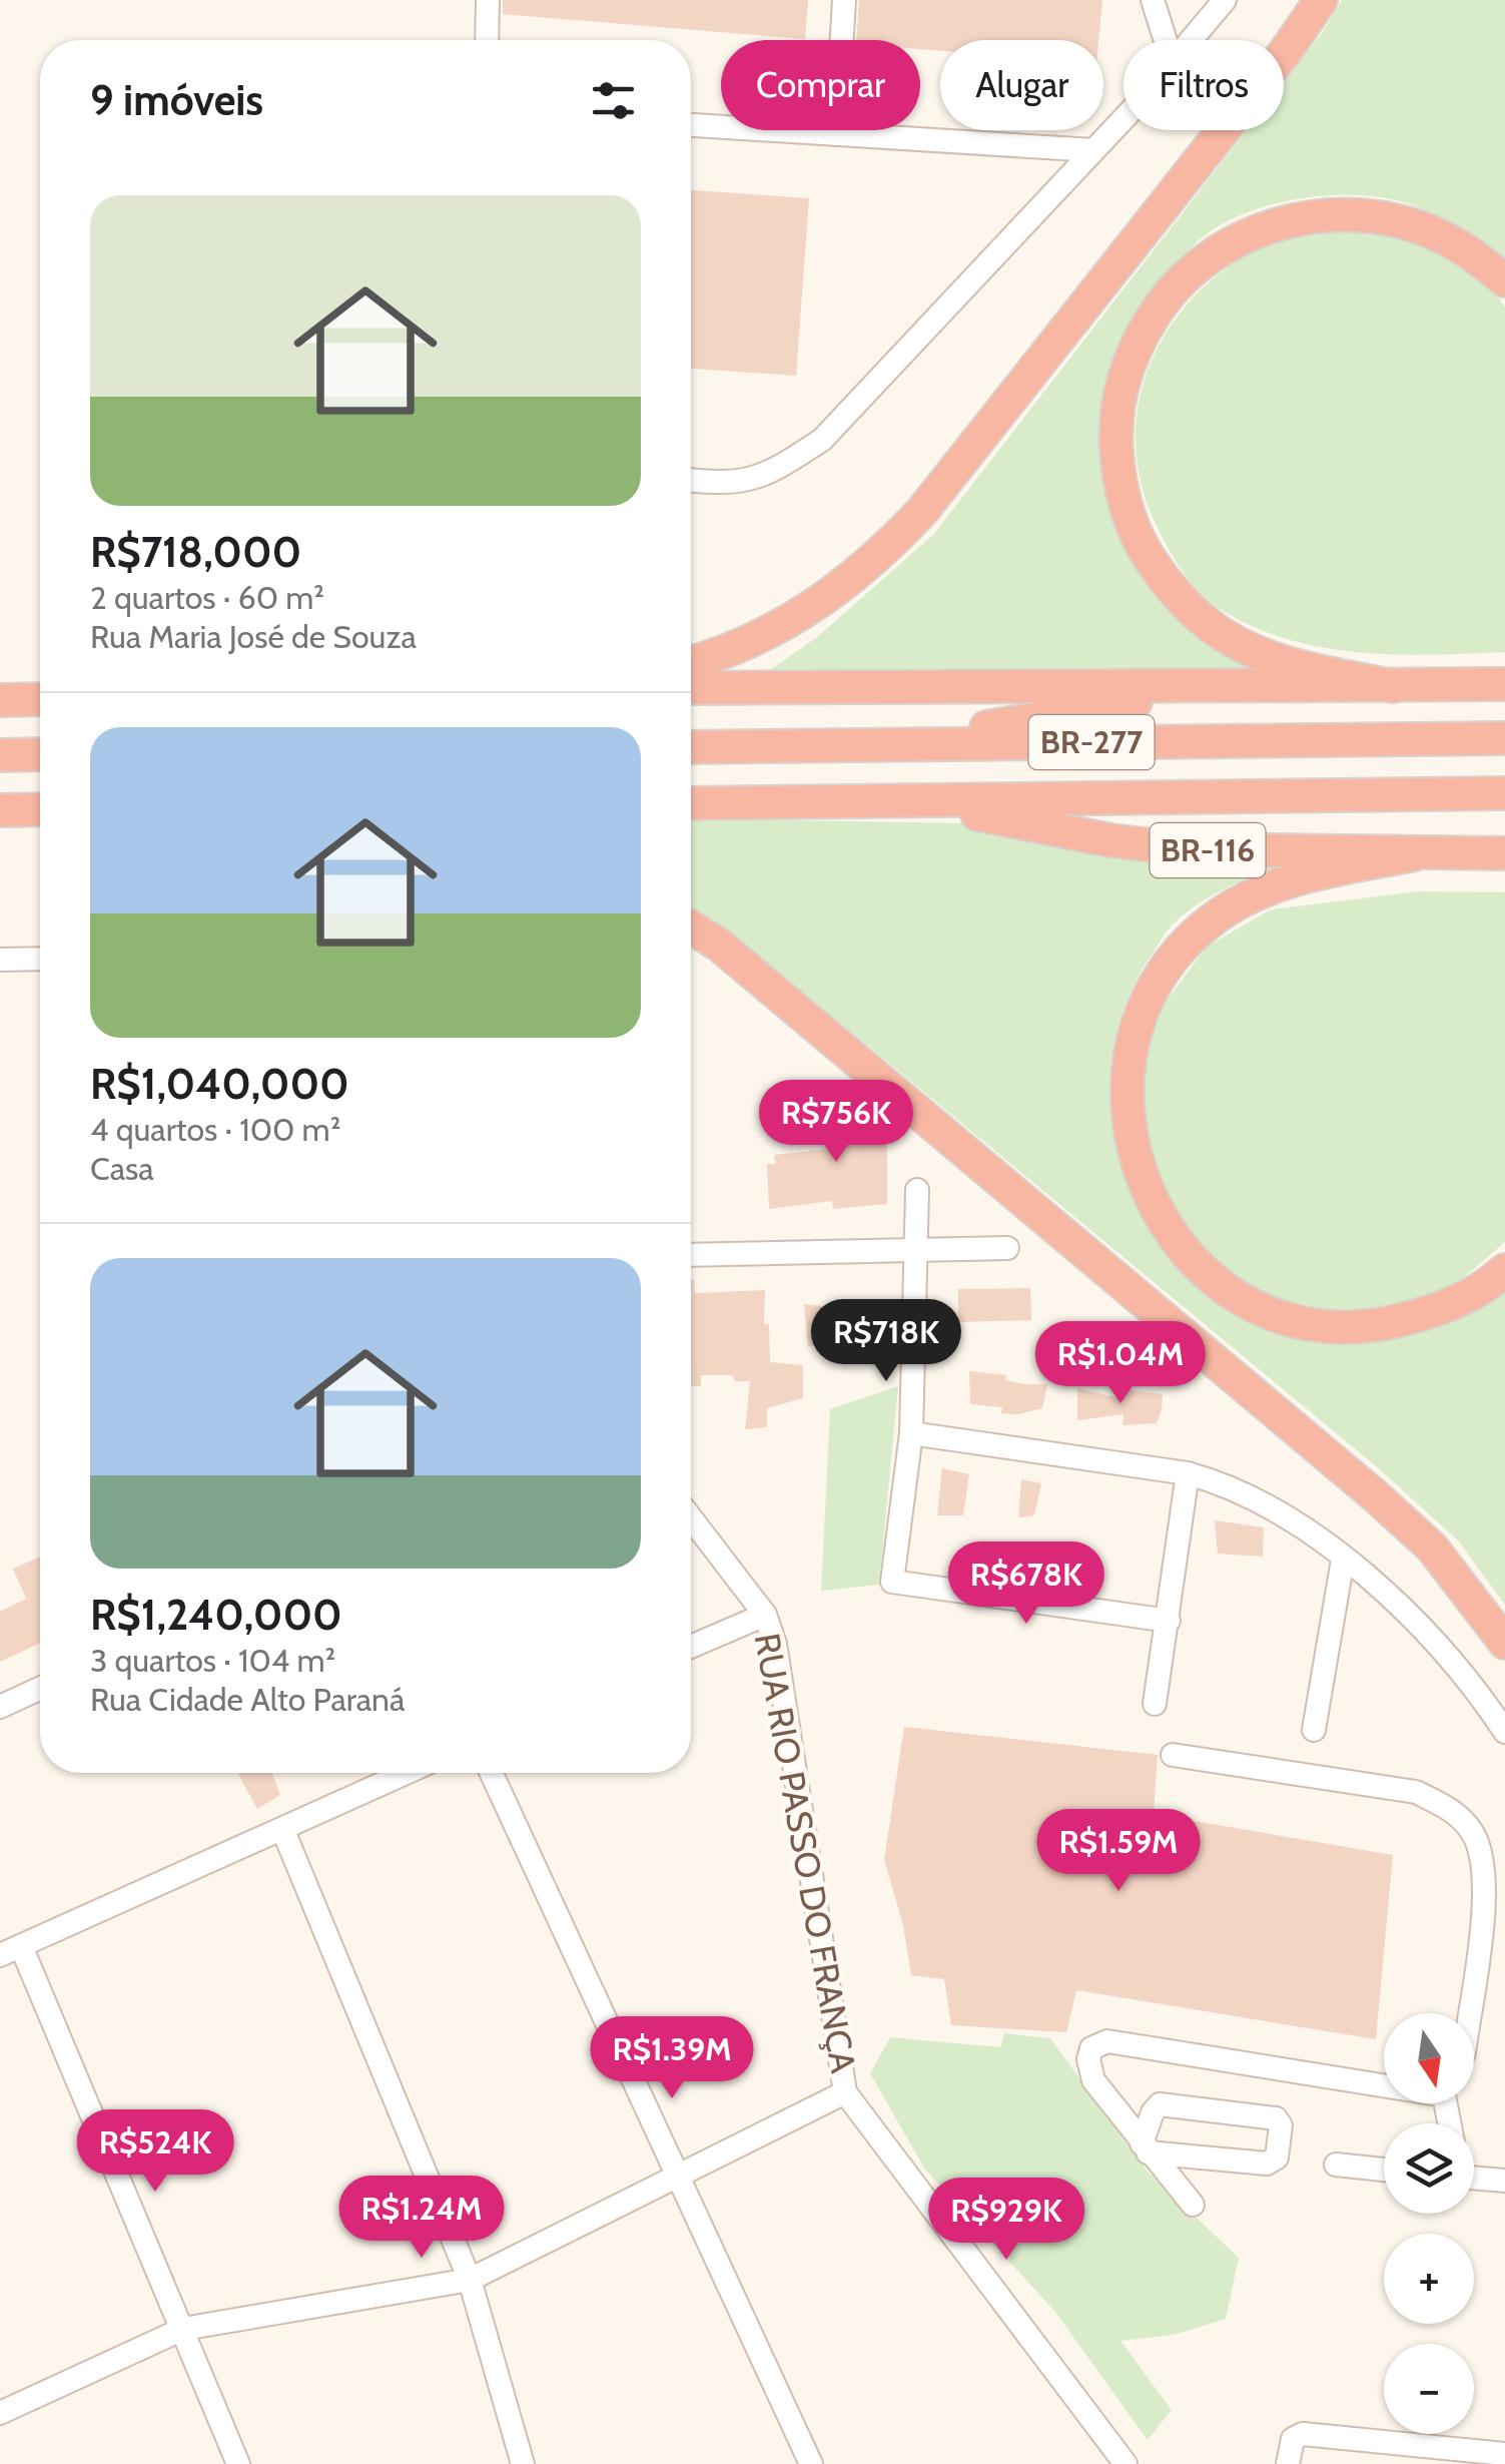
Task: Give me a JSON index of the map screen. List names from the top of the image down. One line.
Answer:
{"streets":{"highway":["BR-277","BR-116"],"street":["RUA RIO PASSO DO FRANÇA"]},"crossings":[["BR-277","BR-116"]],"north":"bottom","page":{"chip":["Comprar","Alugar","Filtros"],"heading":"9 imóveis","list":[{"name":"R$718,000","note":"2 quartos · 60 m² · Rua Maria José de Souza"},{"name":"R$1,040,000","note":"4 quartos · 100 m² · Casa"},{"name":"R$1,240,000","note":"3 quartos · 104 m² · Rua Cidade Alto Paraná"}],"price":["R$756K","R$718K","R$1.04M","R$678K","R$1.59M","R$1.39M","R$524K","R$1.24M","R$929K"],"map_buttons":["+","−"]}}
